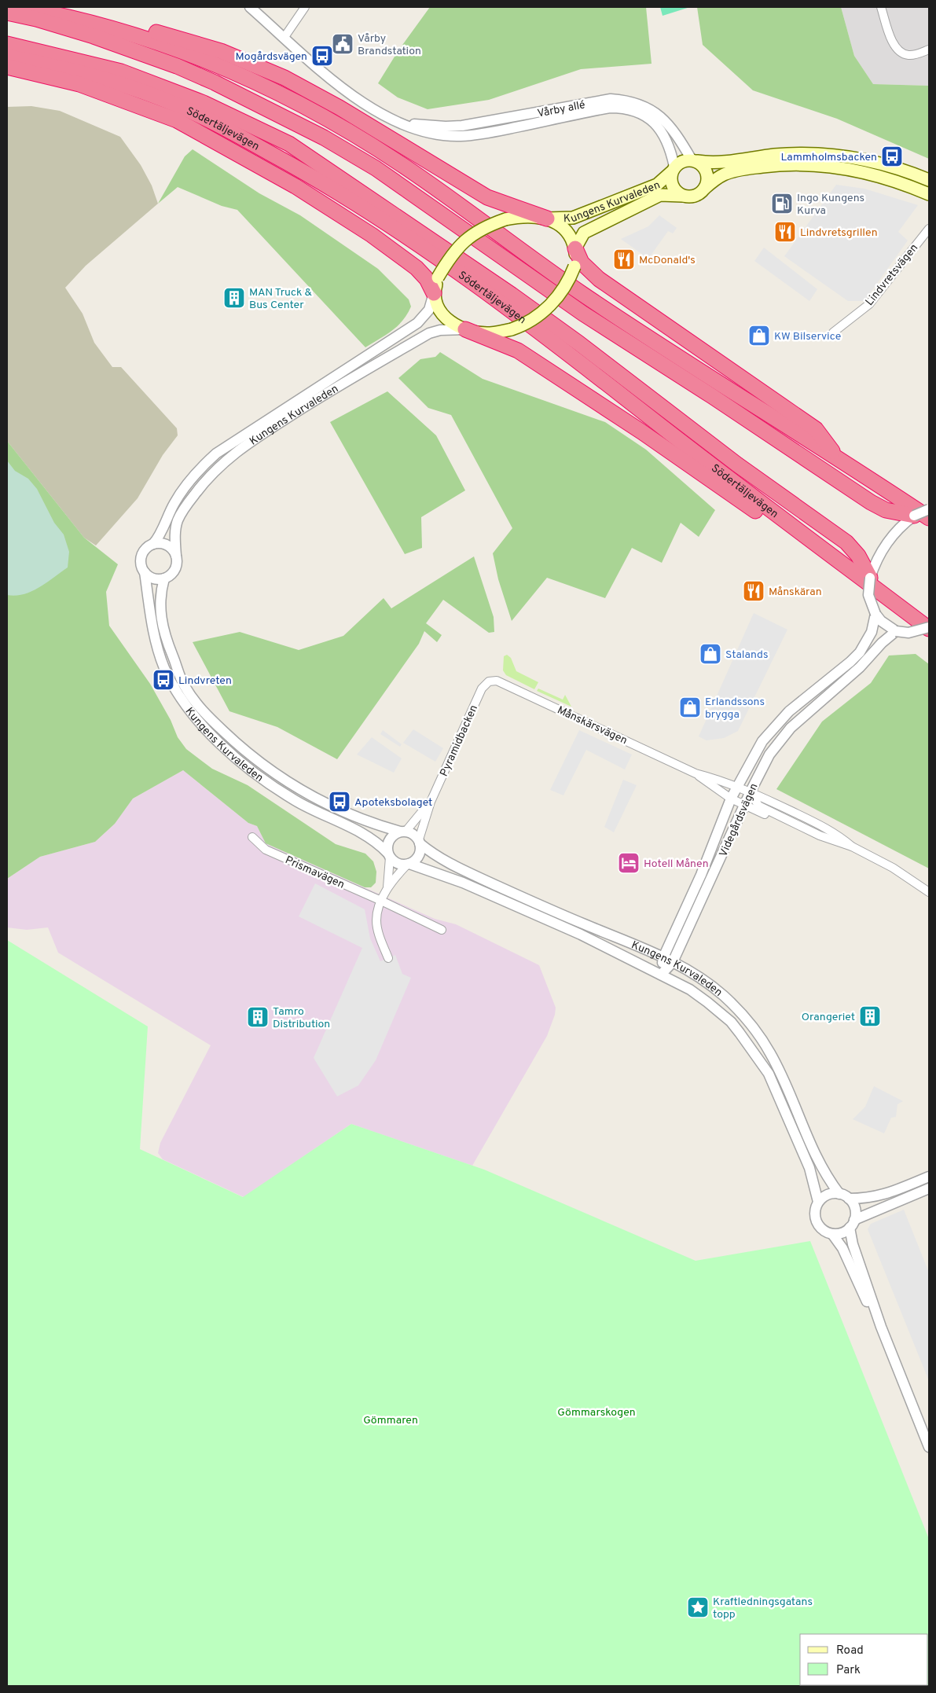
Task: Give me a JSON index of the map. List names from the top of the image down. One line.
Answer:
{"streets":{"highway":["Södertäljevägen"],"main road":["Kungens Kurvaleden"],"street":["Vårby allé","Lindvretsvägen","Månskärsvägen","Pyramidbacken","Videgårdsvägen","Prismavägen"]},"crossings":[["Vårby allé","Kungens Kurvaleden"],["Kungens Kurvaleden","Pyramidbacken"],["Kungens Kurvaleden","Videgårdsvägen"],["Månskärsvägen","Pyramidbacken"],["Månskärsvägen","Videgårdsvägen"]],"parks":["Gömmarskogen","Gömmaren"],"places":{"public building":["Vårby Brandstation"],"bus stop":["Mogårdsvägen","Lammholmsbacken","Lindvreten","Apoteksbolaget"],"fuel station":["Ingo Kungens Kurva"],"restaurant":["Lindvretsgrillen","McDonald's","Månskäran"],"building":["MAN Truck & Bus Center","Orangeriet","Tamro Distribution"],"shop":["KW Bilservice","Stalands","Erlandssons brygga"],"hotel":["Hotell Månen"],"place":["Kraftledningsgatans topp"]},"legend":["Road","Park"]}
